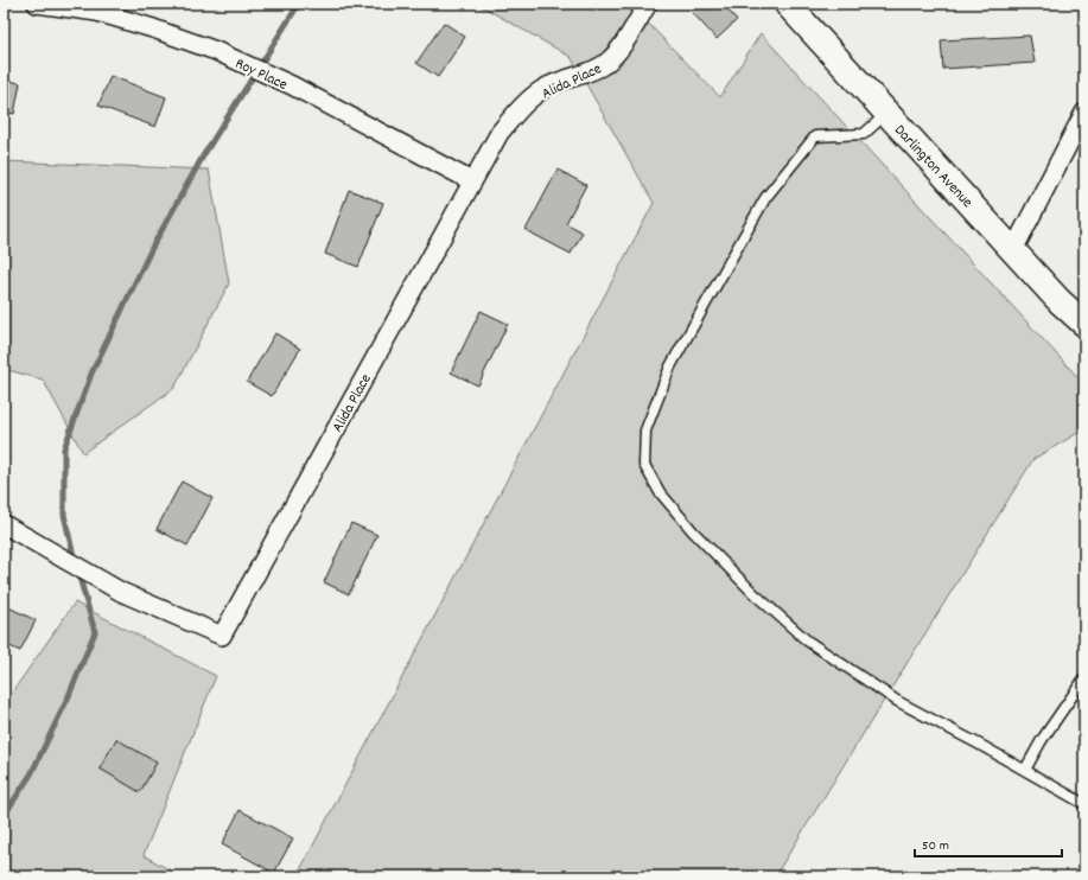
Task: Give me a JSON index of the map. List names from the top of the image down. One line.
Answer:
{"streets":{"main road":["Darlington Avenue"],"street":["Roy Place","Alida Place"]},"crossings":[["Roy Place","Alida Place"]],"scale_bar":"50 m"}
